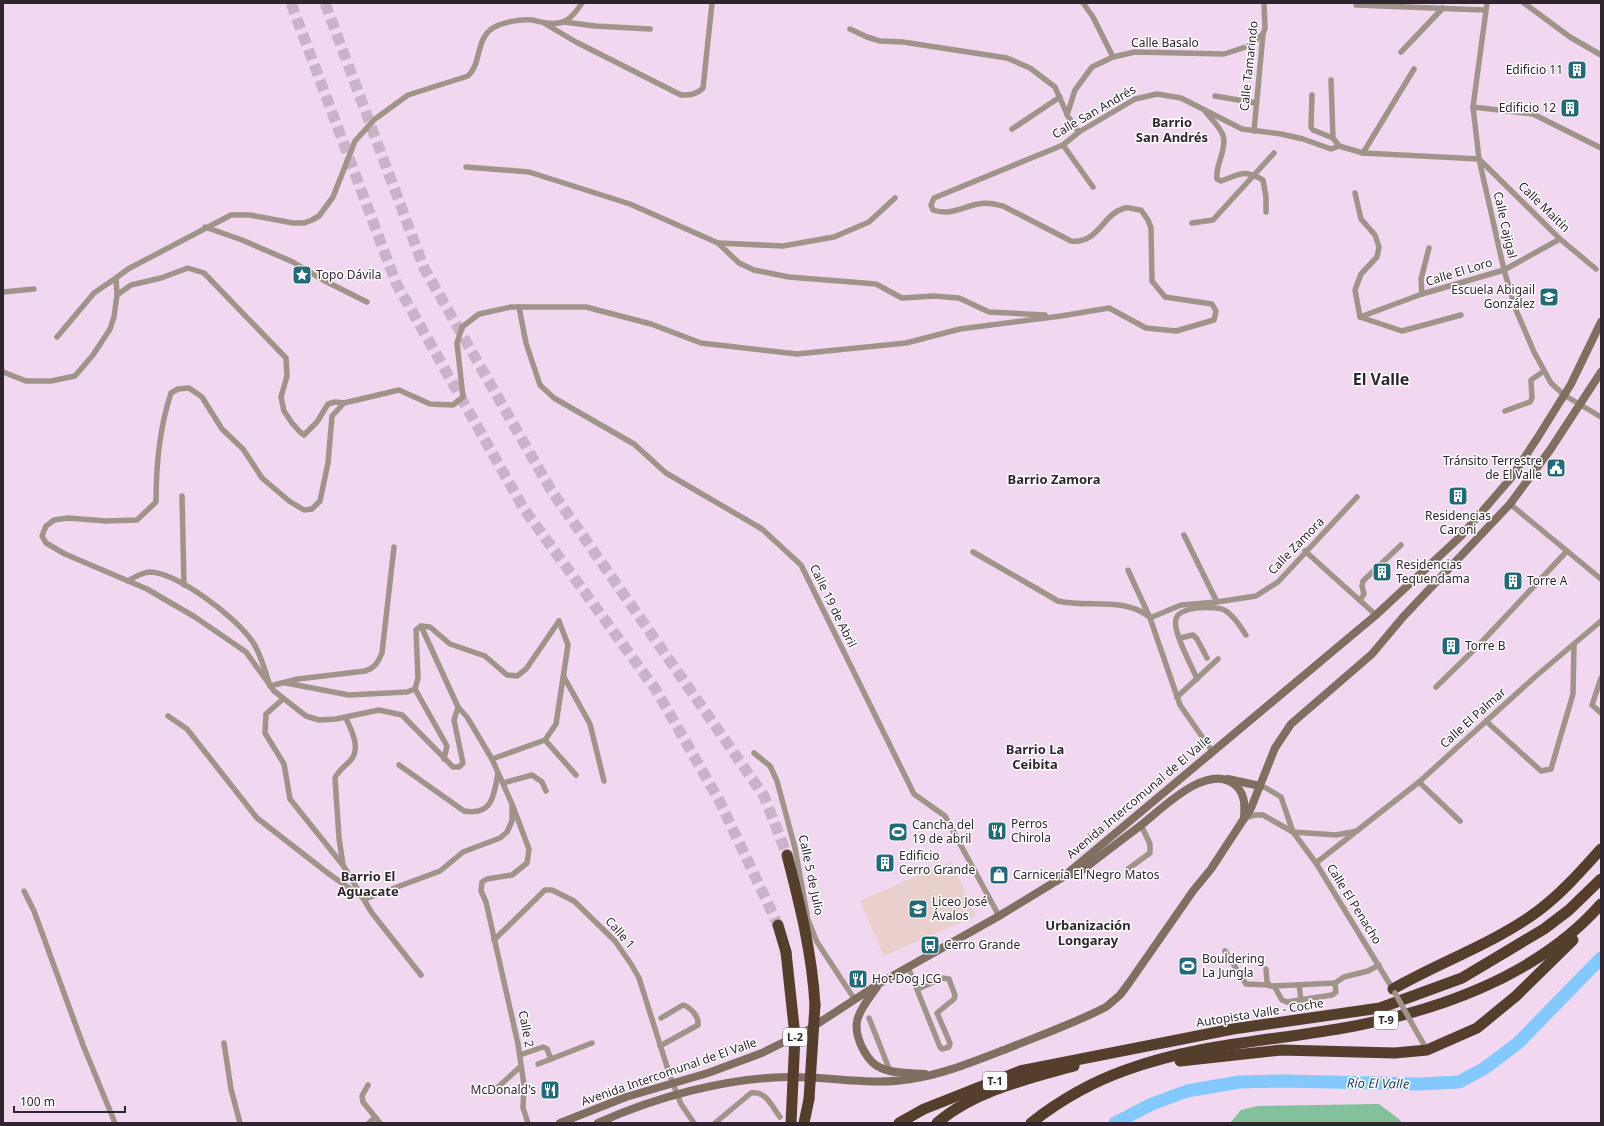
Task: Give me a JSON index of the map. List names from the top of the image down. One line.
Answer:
{"streets":{"highway":["Autopista Valle - Coche","T-9","L-2","T-1"],"main road":["Avenida Intercomunal de El Valle"],"street":["Calle Basalo","Calle Tamarindo","Calle San Andrés","Calle Maitín","Calle Cajigal","Calle El Loro","Calle Zamora","Calle 19 de Abril","Calle El Palmar","Calle 5 de Julio","Calle El Penacho","Calle 1","Calle 2"]},"crossings":[["Calle Basalo","Calle Tamarindo"],["Calle Tamarindo","Calle San Andrés"],["Calle San Andrés","Calle Maitín"],["Calle San Andrés","Calle Cajigal"],["Calle Maitín","Calle Cajigal"],["Calle Maitín","Calle El Loro"],["Calle Cajigal","Calle El Loro"],["Calle Cajigal","Avenida Intercomunal de El Valle"],["Calle 19 de Abril","Avenida Intercomunal de El Valle"],["Calle El Palmar","Calle El Penacho"],["Avenida Intercomunal de El Valle","Calle 5 de Julio"],["Avenida Intercomunal de El Valle","Calle 1"],["Calle 1","Calle 2"]],"districts":["Barrio San Andrés","El Valle","Barrio Zamora","Barrio La Ceibita","Barrio El Aguacate","Urbanización Longaray"],"water":["Río El Valle"],"places":{"building":["Edificio 11","Edificio 12","Residencias Caroni","Residencias Tequendama","Torre A","Torre B","Edificio Cerro Grande"],"place":["Topo Dávila"],"school or university":["Escuela Abigail González","Liceo José Ávalos"],"public building":["Tránsito Terrestre de El Valle"],"restaurant":["Perros Chirola","Hot Dog JCG","McDonald's"],"sports":["Cancha del 19 de abril","Bouldering La Jungla"],"shop":["Carnicería El Negro Matos"],"bus stop":["Cerro Grande"]},"scale_bar":"100 m"}
